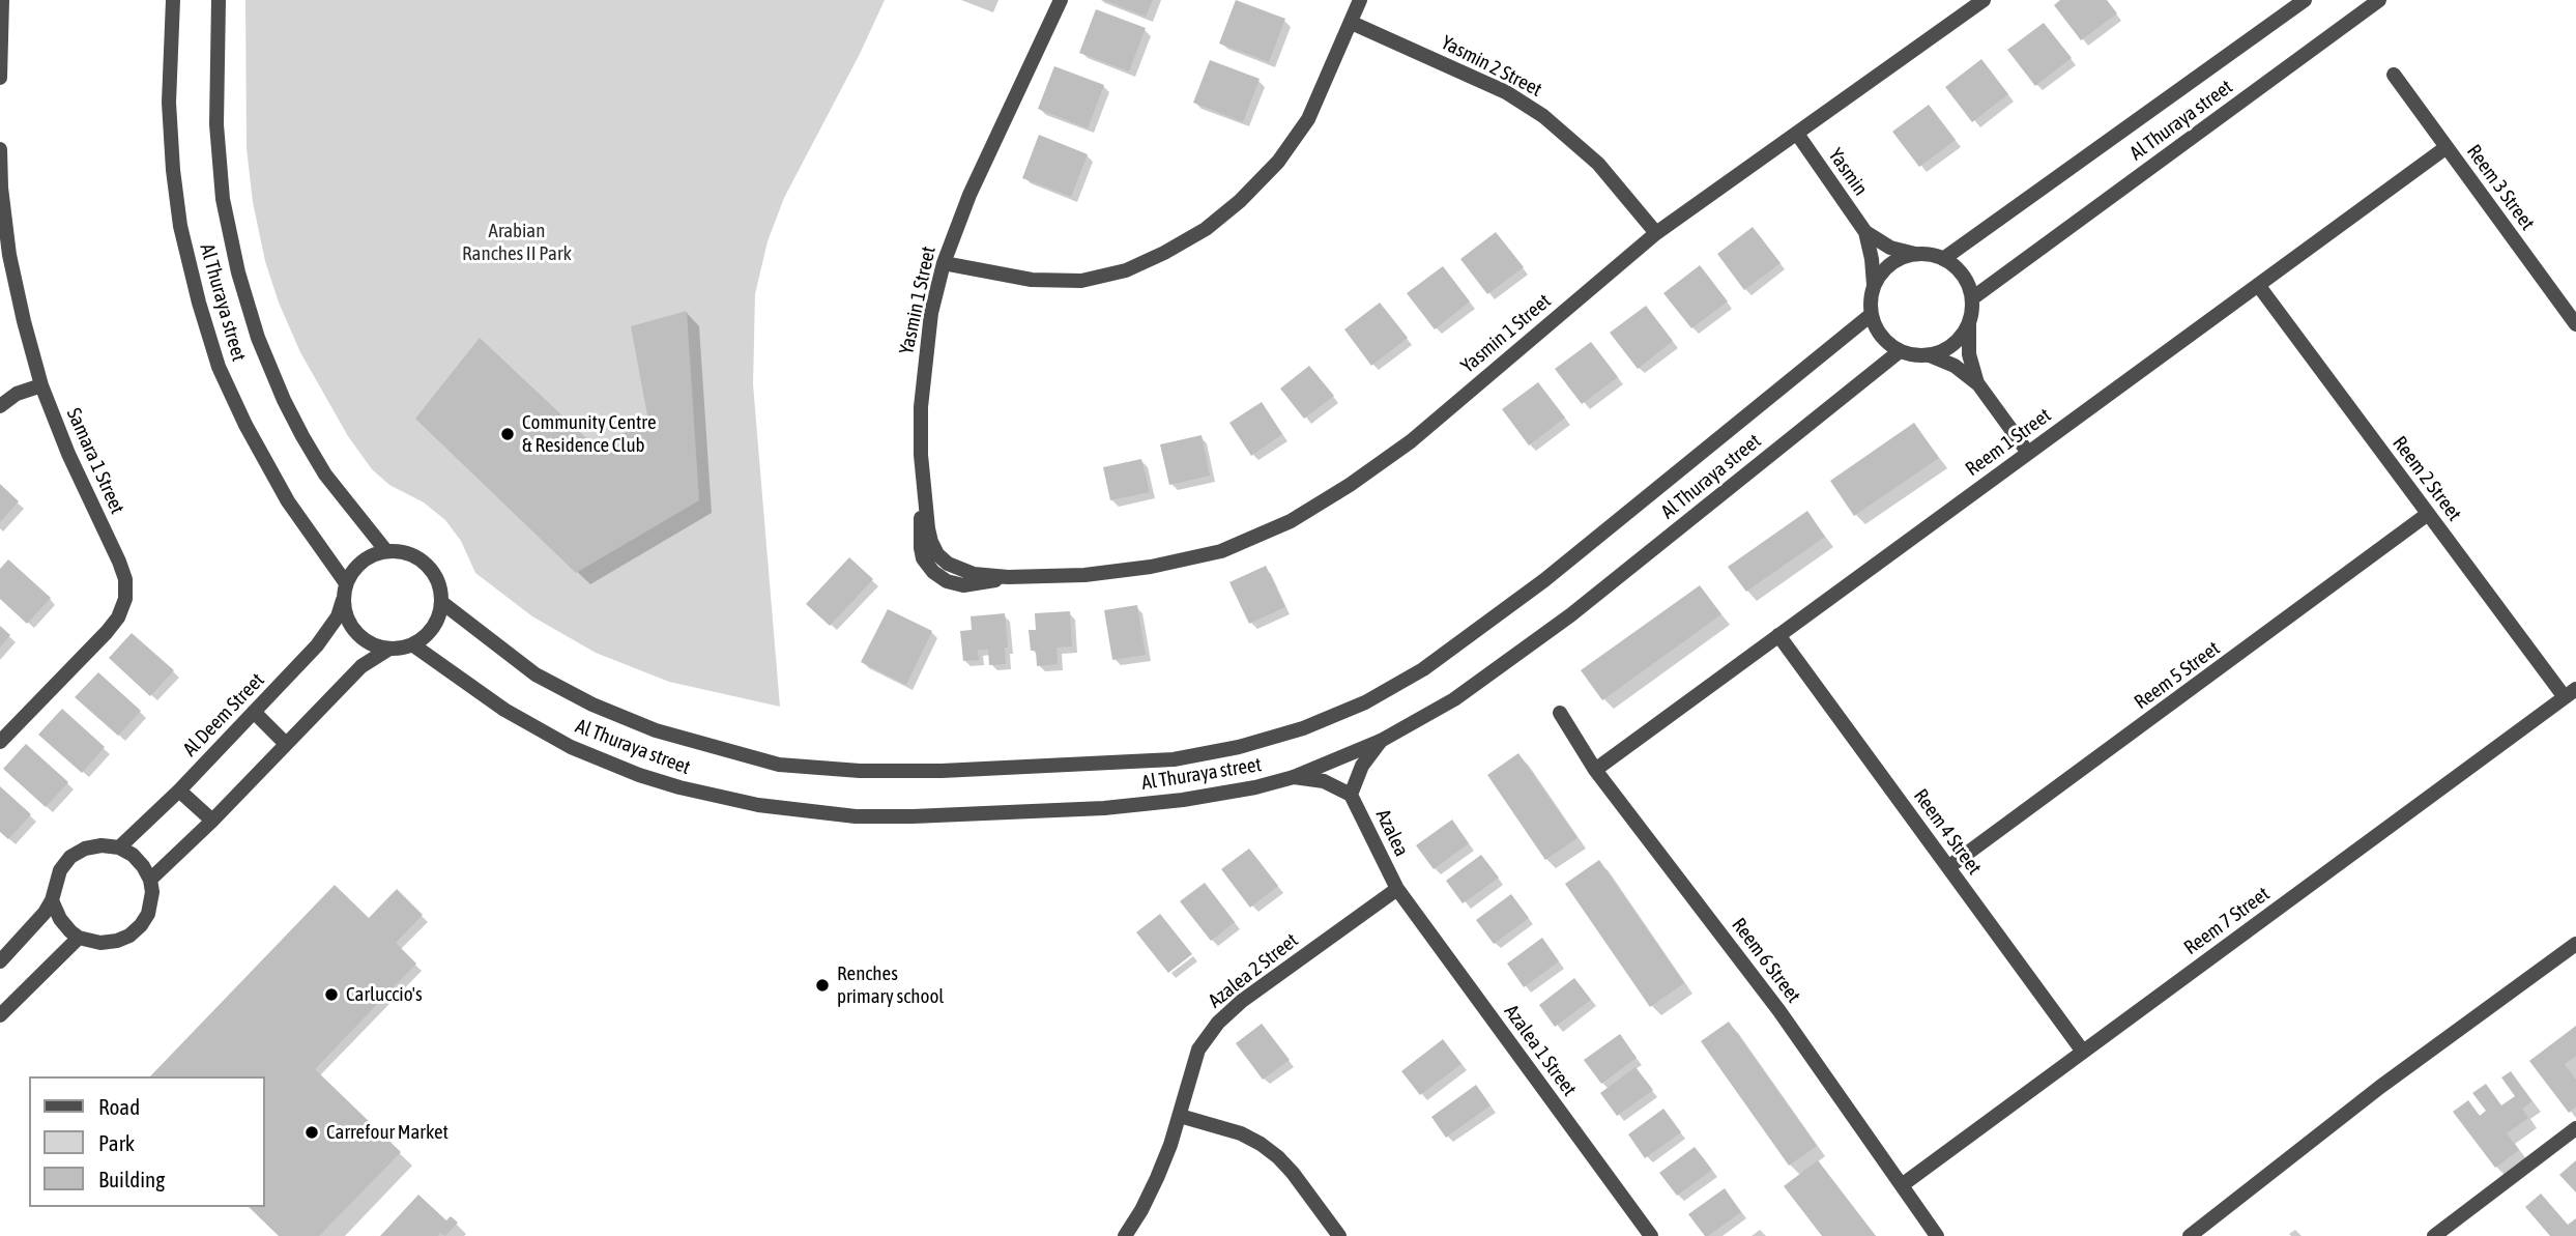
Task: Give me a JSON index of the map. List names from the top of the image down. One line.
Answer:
{"streets":{"street":["Yasmin 2 Street","Al Thuraya street","Yasmin","Reem 3 Street","Yasmin 1 Street","Reem 1 Street","Samara 1 Street","Reem 2 Street","Reem 5 Street","Al Deem Street","Reem 4 Street","Azalea","Reem 7 Street","Reem 6 Street","Azalea 2 Street","Azalea 1 Street"]},"crossings":[["Yasmin 2 Street","Yasmin 1 Street"],["Al Thuraya street","Yasmin"],["Al Thuraya street","Al Deem Street"],["Al Thuraya street","Azalea"],["Yasmin","Yasmin 1 Street"],["Reem 3 Street","Reem 1 Street"],["Reem 1 Street","Reem 2 Street"],["Reem 1 Street","Reem 4 Street"],["Reem 1 Street","Reem 6 Street"],["Reem 2 Street","Reem 5 Street"],["Reem 2 Street","Reem 7 Street"],["Reem 5 Street","Reem 4 Street"],["Reem 4 Street","Reem 7 Street"],["Azalea","Azalea 2 Street"],["Azalea","Azalea 1 Street"],["Reem 7 Street","Reem 6 Street"],["Azalea 2 Street","Azalea 1 Street"]],"parks":["Arabian Ranches II Park"],"places":["Community Centre & Residence Club","Renches primary school","Carluccio's","Carrefour Market"],"legend":["Road","Park","Building"]}
